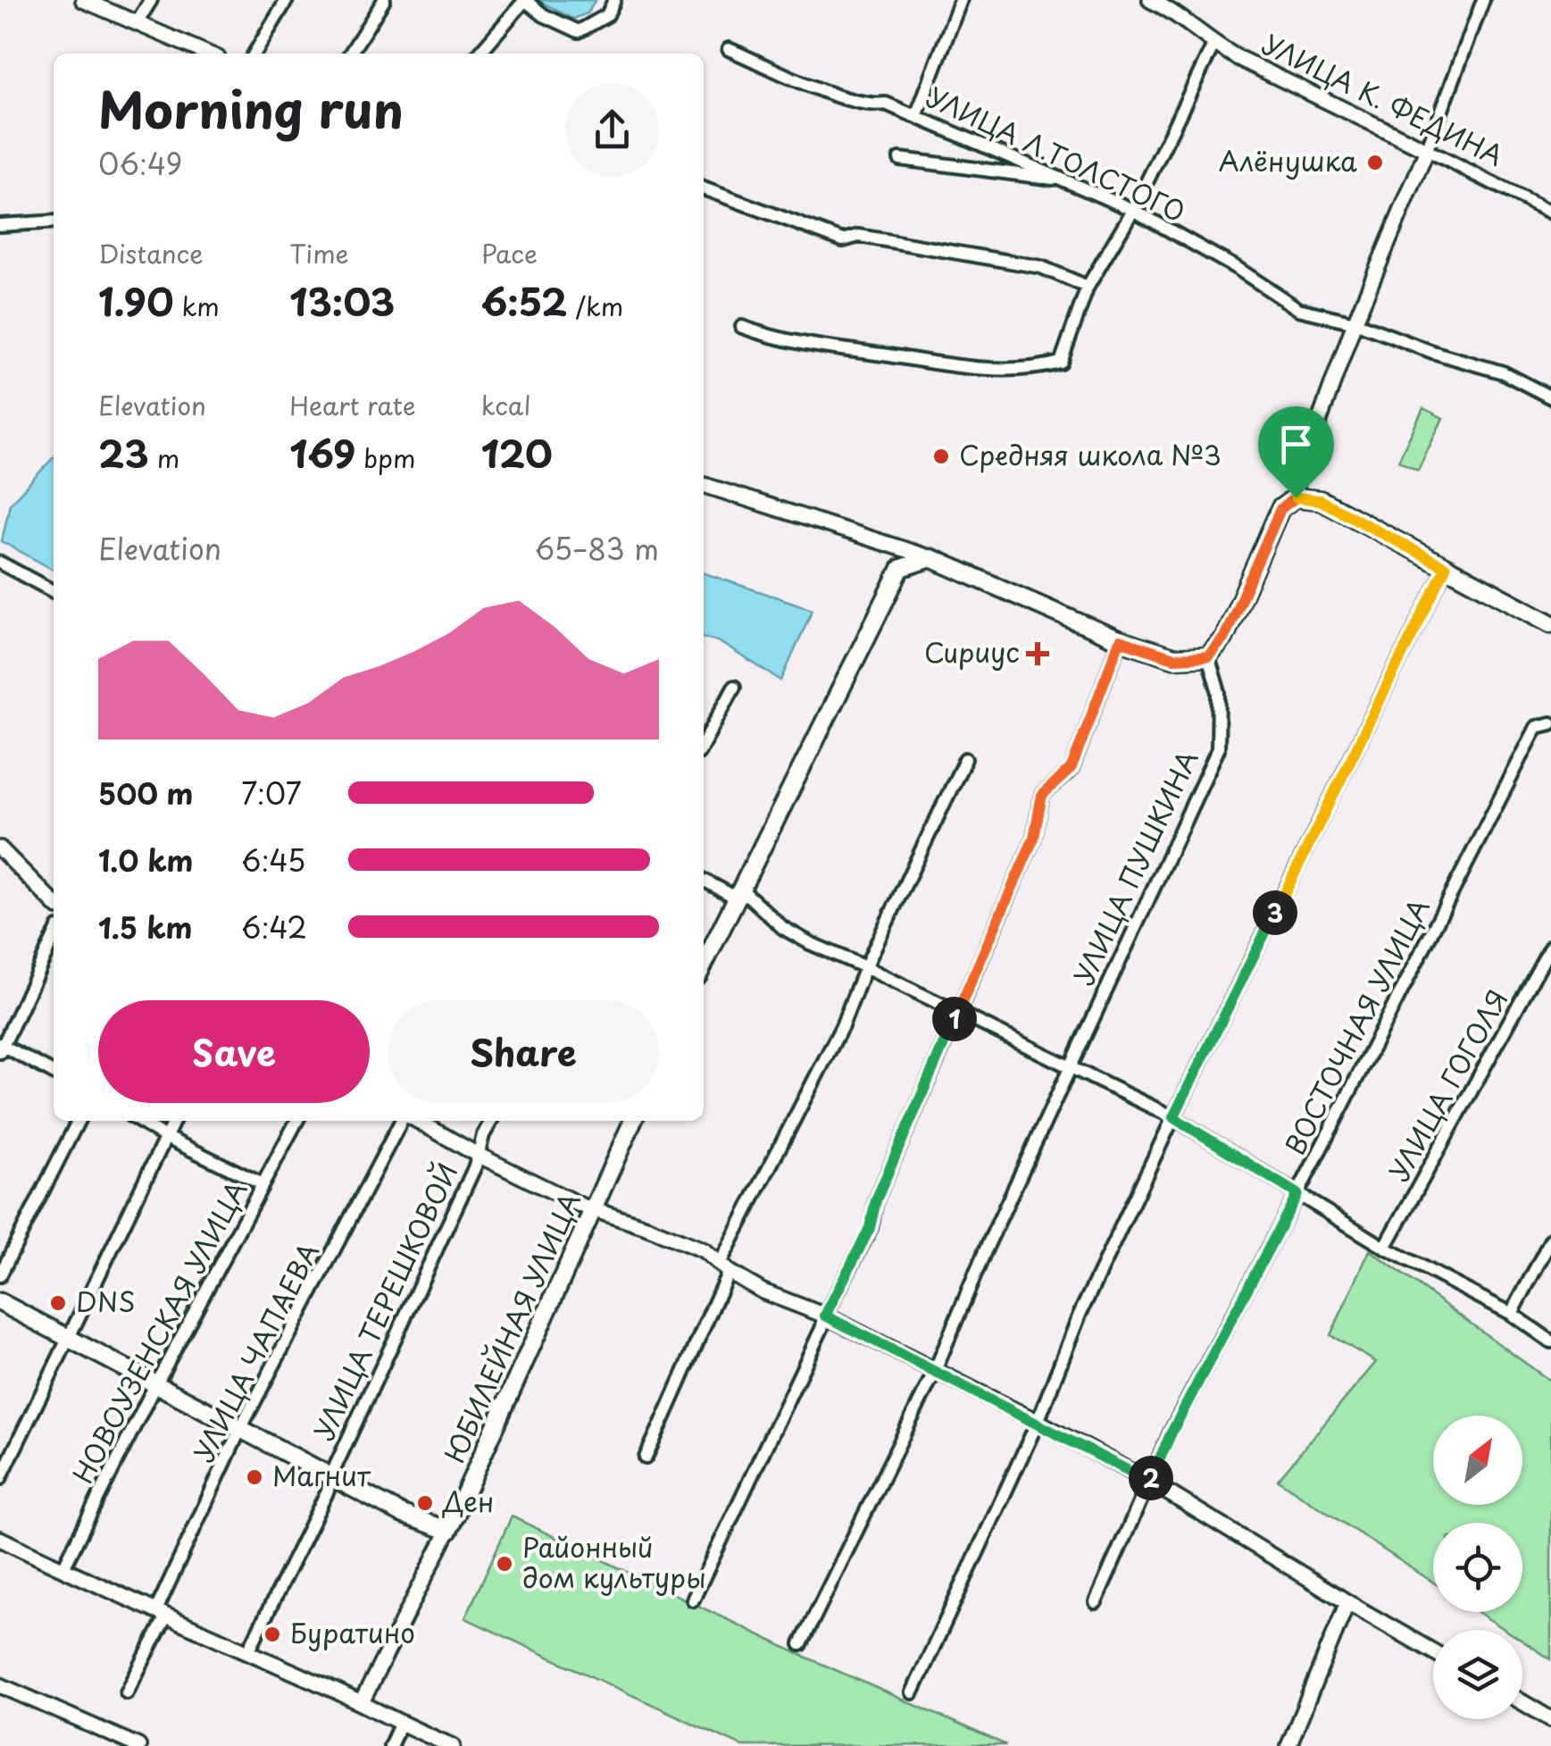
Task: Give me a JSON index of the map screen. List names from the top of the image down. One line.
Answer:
{"streets":{"main road":["ЮБИЛЕЙНАЯ УЛИЦА"],"street":["УЛИЦА К. ФЕДИНА","УЛИЦА Л.ТОЛСТОГО","УЛИЦА ПУШКИНА","ВОСТОЧНАЯ УЛИЦА","УЛИЦА ГОГОЛЯ","УЛИЦА ТЕРЕШКОВОЙ","НОВОУЗЕНСКАЯ УЛИЦА","УЛИЦА ЧАПАЕВА"]},"places":{"other":["Алёнушка","Средняя школа №3","DNS","Магнит","Ден","Районный дом культуры","Буратино"],"health":["Сириус"]},"north":"top right","page":{"heading":["Morning run","06:49"],"stats":[["Distance","1.90 km"],["Time","13:03"],["Pace","6:52 /km"],["Elevation","23 m"],["Heart rate","169 bpm"],["kcal","120"]],"chart":["Elevation","65–83 m"],"list":[{"name":"500 m","note":"7:07"},{"name":"1.0 km","note":"6:45"},{"name":"1.5 km","note":"6:42"}],"pins":["3","1","2"],"buttons":["Save","Share"]}}
